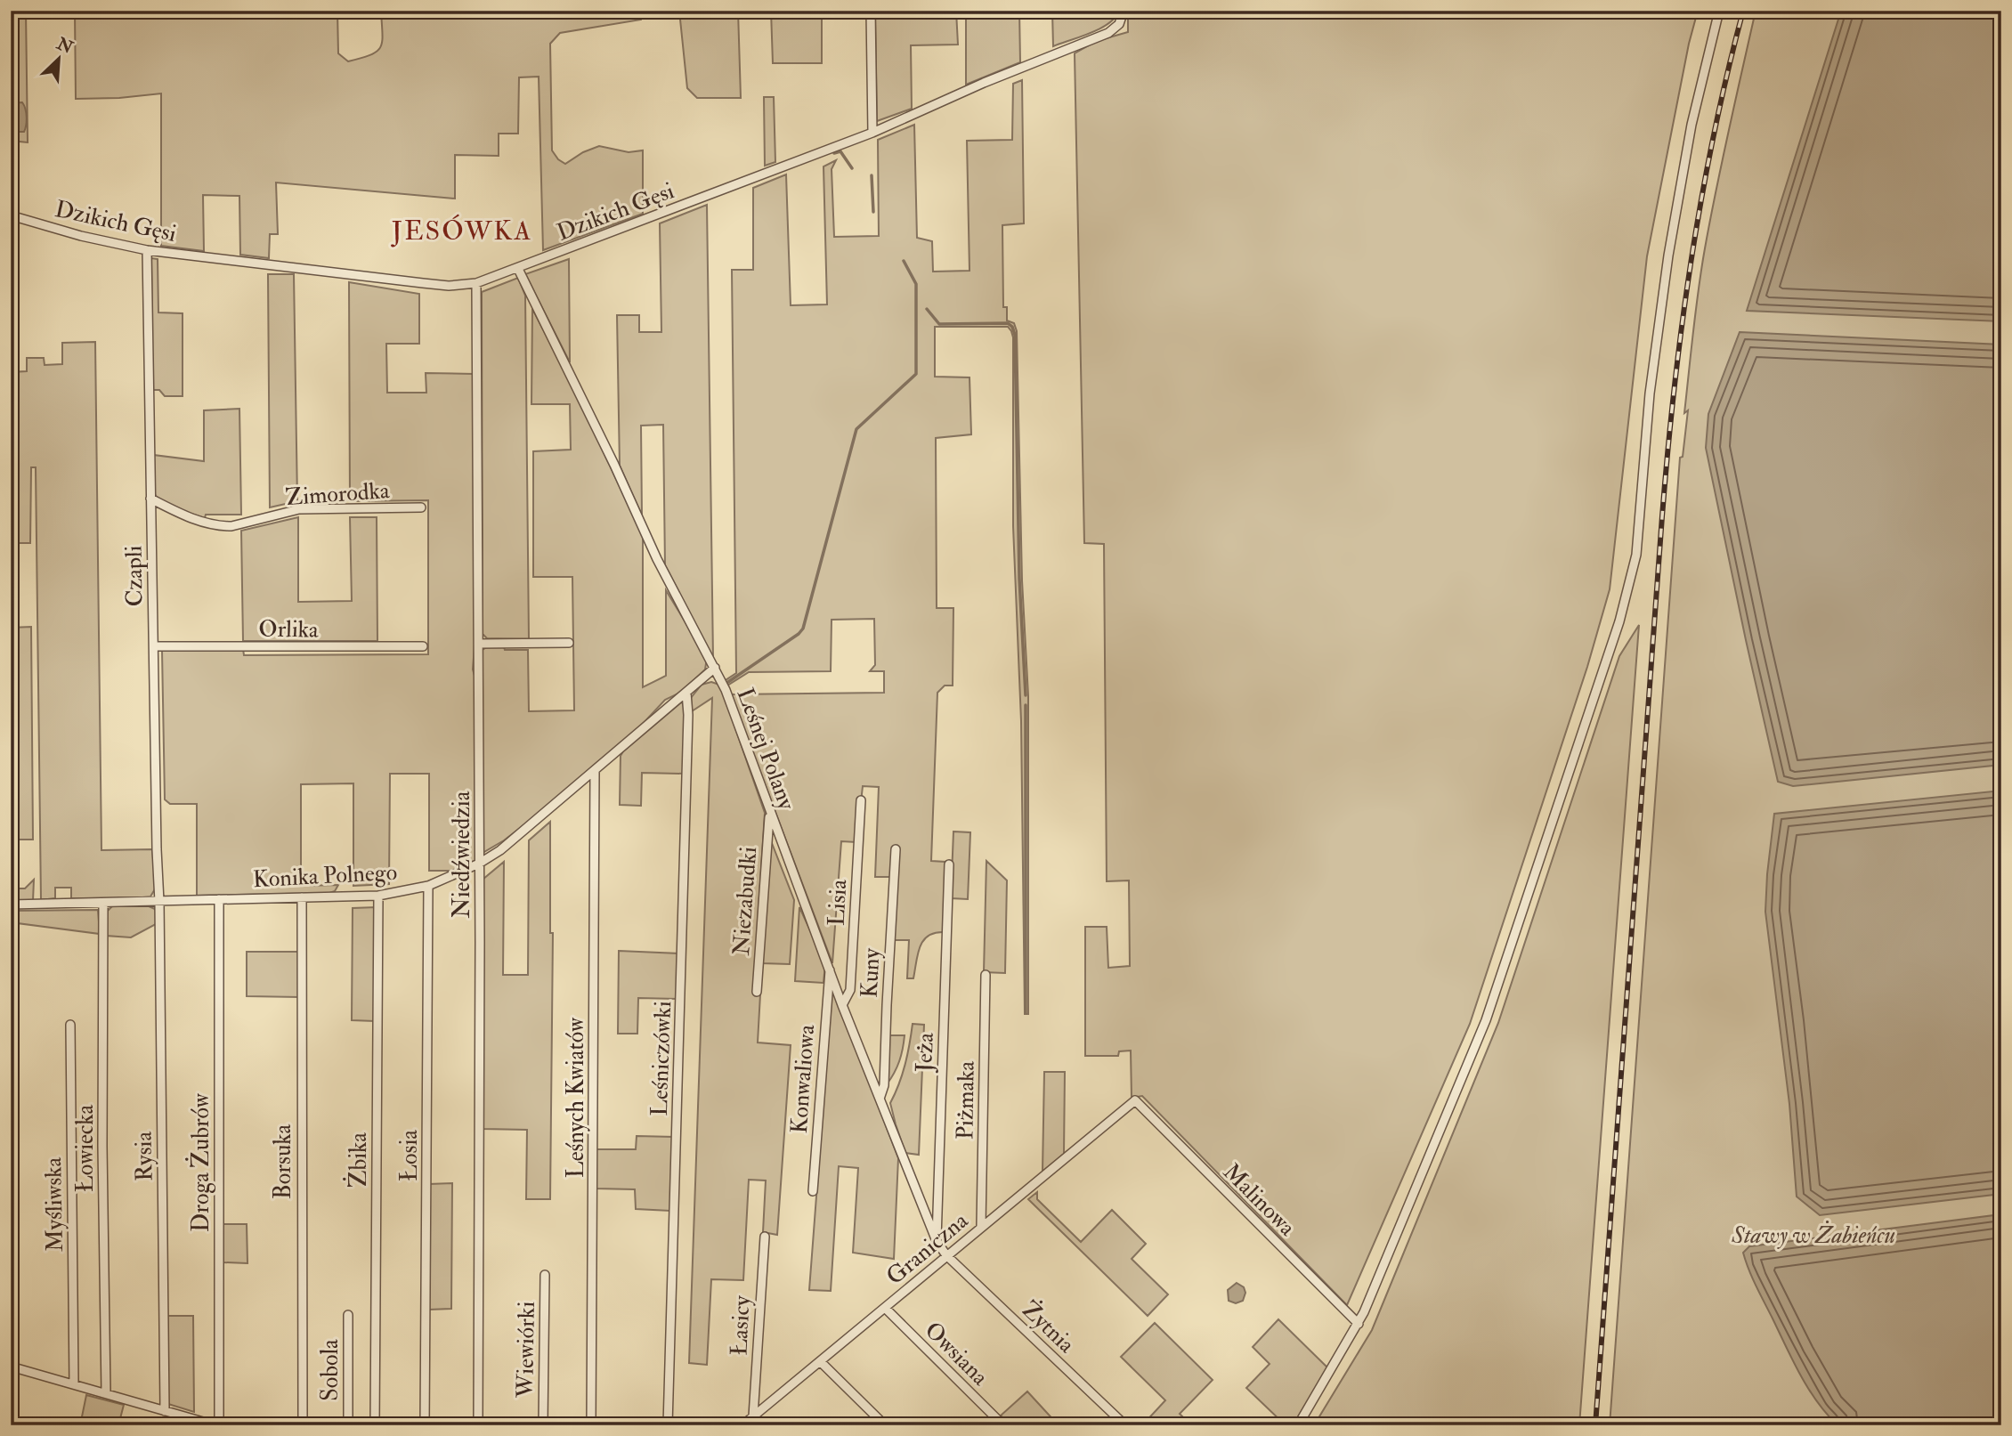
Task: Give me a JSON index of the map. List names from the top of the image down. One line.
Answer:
{"streets":{"street":["Dzikich Gęsi","Zimorodka","Czapli","Orlika","Leśnej Polany","Niedźwiedzia","Konika Polnego","Niezabudki","Lisia","Kuny","Jeża","Leśniczówki","Konwaliowa","Leśnych Kwiatów","Piżmaka","Łowiecka","Łosia","Rysia","Żbika","Borsuka","Droga Żubrów","Malinowa","Myśliwska","Graniczna","Łasicy","Żytnia","Wiewiórki","Owsiana","Sobola"]},"crossings":[["Dzikich Gęsi","Czapli"],["Dzikich Gęsi","Leśnej Polany"],["Dzikich Gęsi","Niedźwiedzia"],["Zimorodka","Czapli"],["Czapli","Orlika"],["Czapli","Konika Polnego"],["Czapli","Rysia"],["Leśnej Polany","Konika Polnego"],["Leśnej Polany","Niezabudki"],["Leśnej Polany","Lisia"],["Leśnej Polany","Kuny"],["Leśnej Polany","Jeża"],["Leśnej Polany","Konwaliowa"],["Leśnej Polany","Graniczna"],["Leśnej Polany","Żytnia"],["Niedźwiedzia","Konika Polnego"],["Konika Polnego","Leśniczówki"],["Konika Polnego","Leśnych Kwiatów"],["Konika Polnego","Łowiecka"],["Konika Polnego","Łosia"],["Konika Polnego","Rysia"],["Konika Polnego","Żbika"],["Konika Polnego","Borsuka"],["Konika Polnego","Droga Żubrów"],["Piżmaka","Graniczna"],["Malinowa","Graniczna"],["Graniczna","Łasicy"],["Graniczna","Żytnia"],["Graniczna","Owsiana"]],"districts":["JESÓWKA"],"parks":["Stawy w Żabieńcu"],"north":"top right"}
